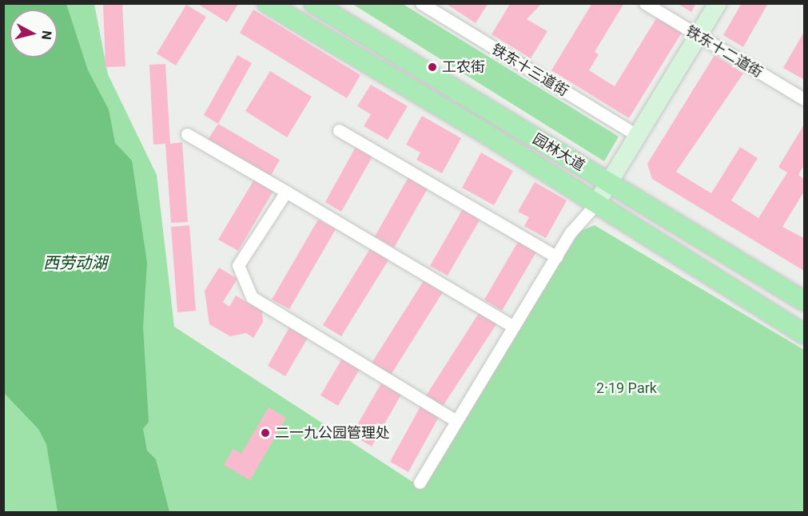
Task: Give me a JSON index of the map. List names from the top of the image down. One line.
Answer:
{"streets":{"main road":["园林大道"],"street":["铁东十二道街","铁东十三道街"]},"water":["西劳动湖"],"parks":["2·19 Park"],"places":["工农街","二一九公园管理处"],"north":"right"}
